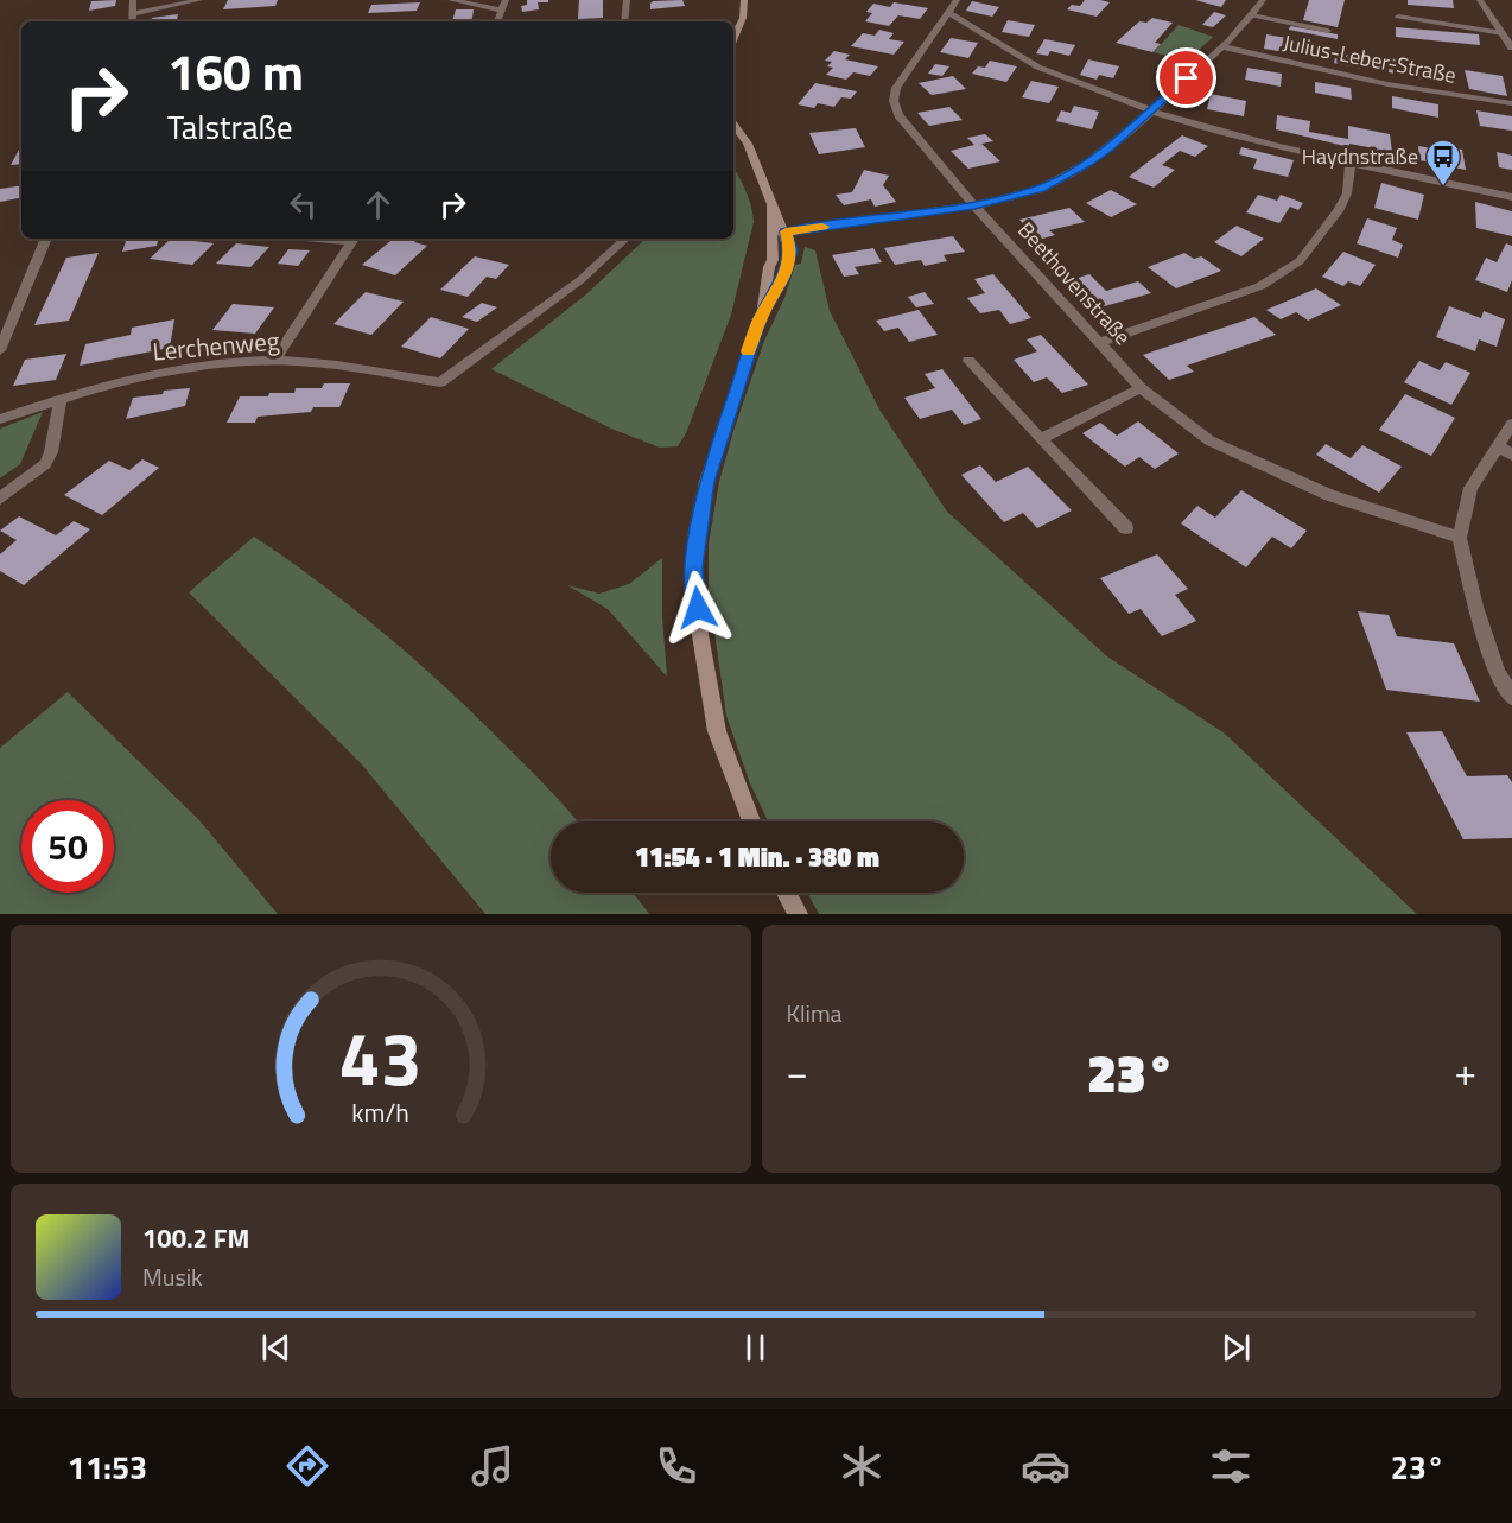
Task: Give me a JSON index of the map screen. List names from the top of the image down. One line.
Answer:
{"streets":{"street":["Julius-Leber-Straße","Beethovenstraße","Lerchenweg"]},"places":{"bus stop":["Haydnstraße"]},"page":{"turn":["160 m","Talstraße"],"limit":"50","trip":"11:54 · 1 Min. · 380 m","tile":"Klima","heat":["−","23°","+"],"song":["100.2 FM","Musik"],"tabs":["11:53","23°"],"gauge":["43","km/h"]}}
